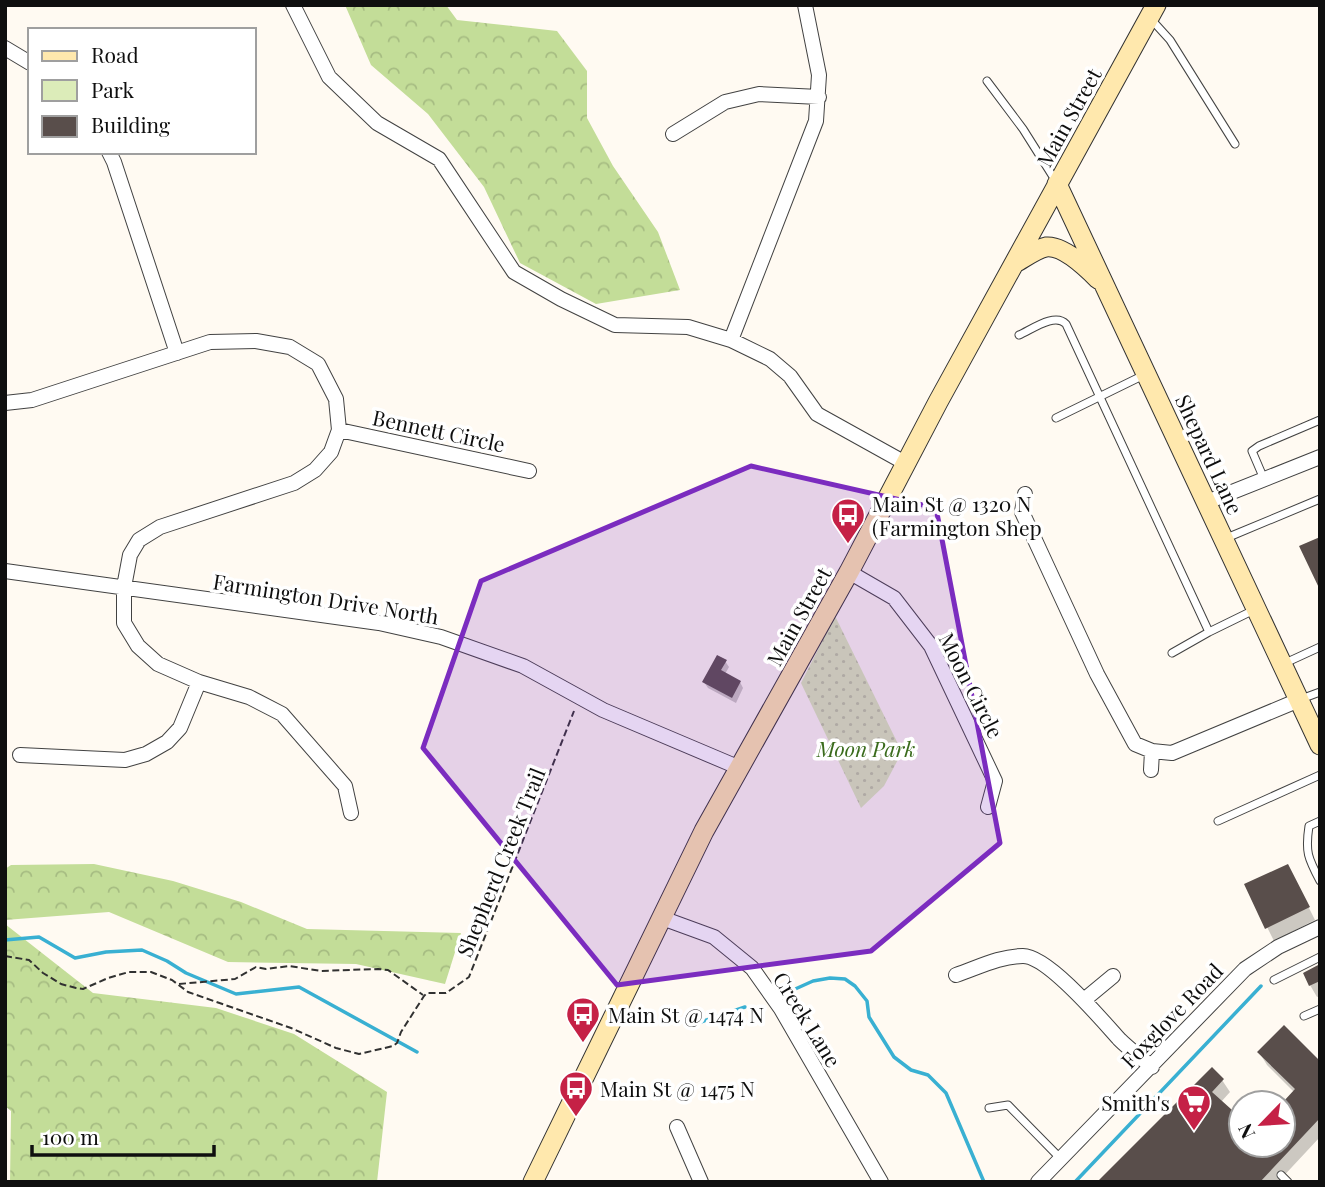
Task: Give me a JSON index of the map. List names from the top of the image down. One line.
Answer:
{"streets":{"main road":["Main Street","Shepard Lane"],"street":["Bennett Circle","Farmington Drive North","Moon Circle","Foxglove Road","Creek Lane"],"path":["Shepherd Creek Trail"]},"crossings":[["Main Street","Shepard Lane"],["Main Street","Farmington Drive North"],["Main Street","Moon Circle"],["Main Street","Creek Lane"]],"parks":["Moon Park"],"places":{"bus stop":["Main St @ 1320 N (Farmington Shep","Main St @ 1474 N","Main St @ 1475 N"],"supermarket":["Smith's"]},"legend":["Road","Park","Building"],"scale_bar":"100 m","north":"bottom left"}
